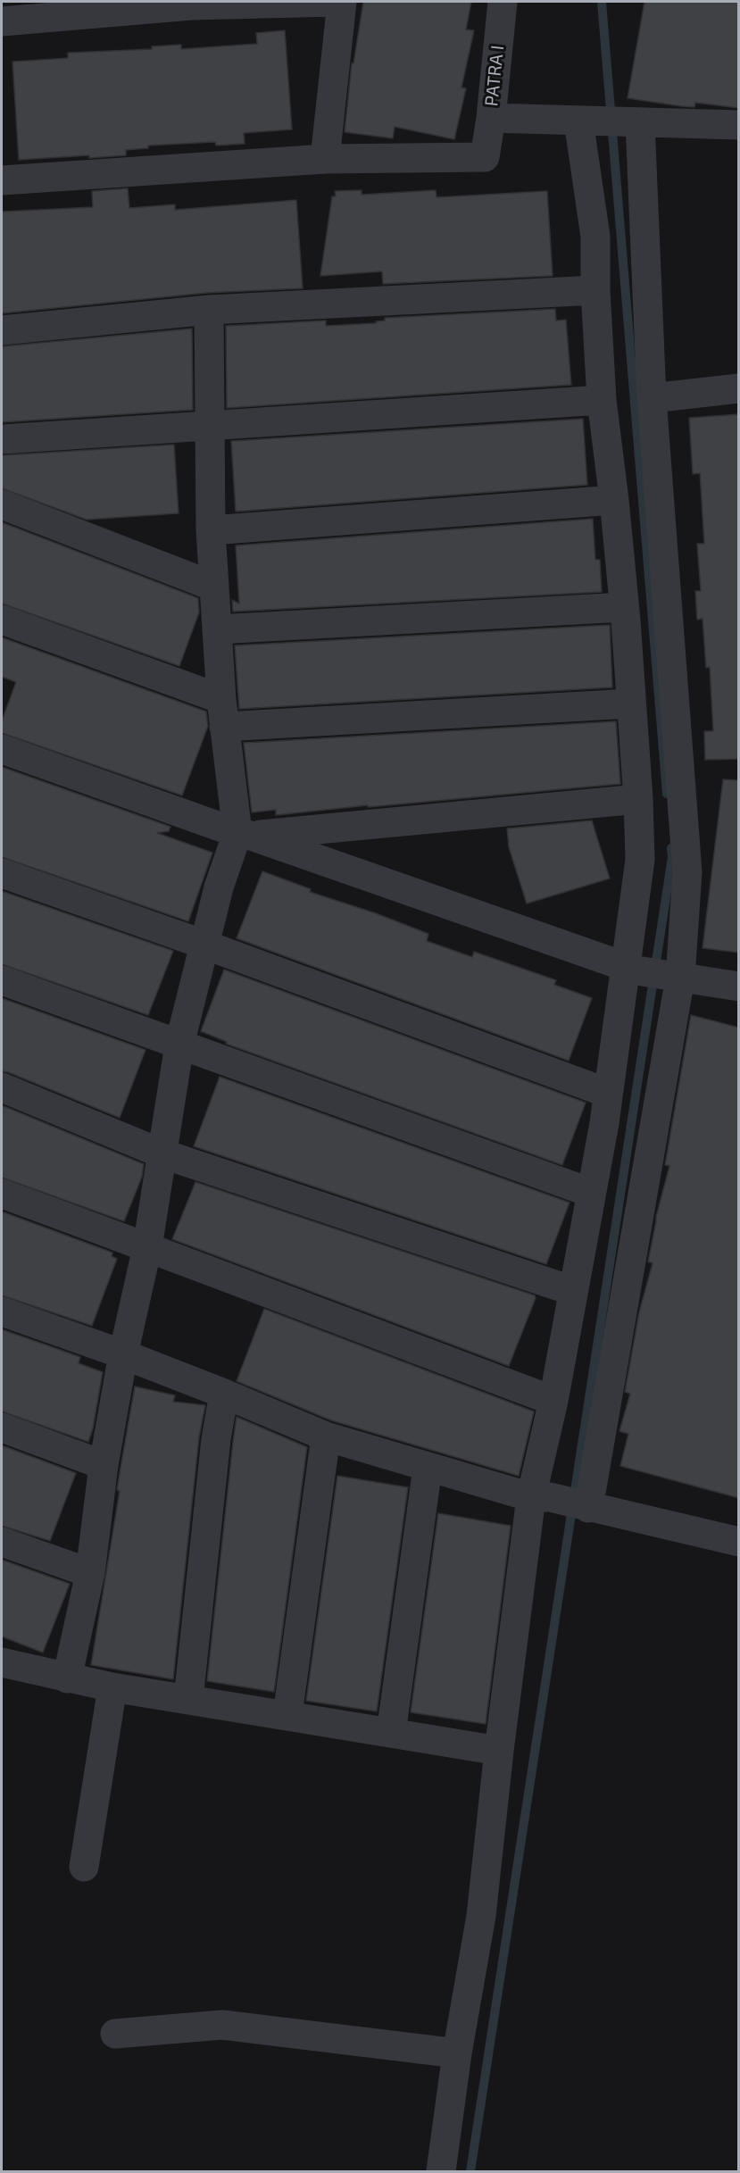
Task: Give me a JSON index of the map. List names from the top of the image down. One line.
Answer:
{"streets":{"street":["PATRA I"]}}
